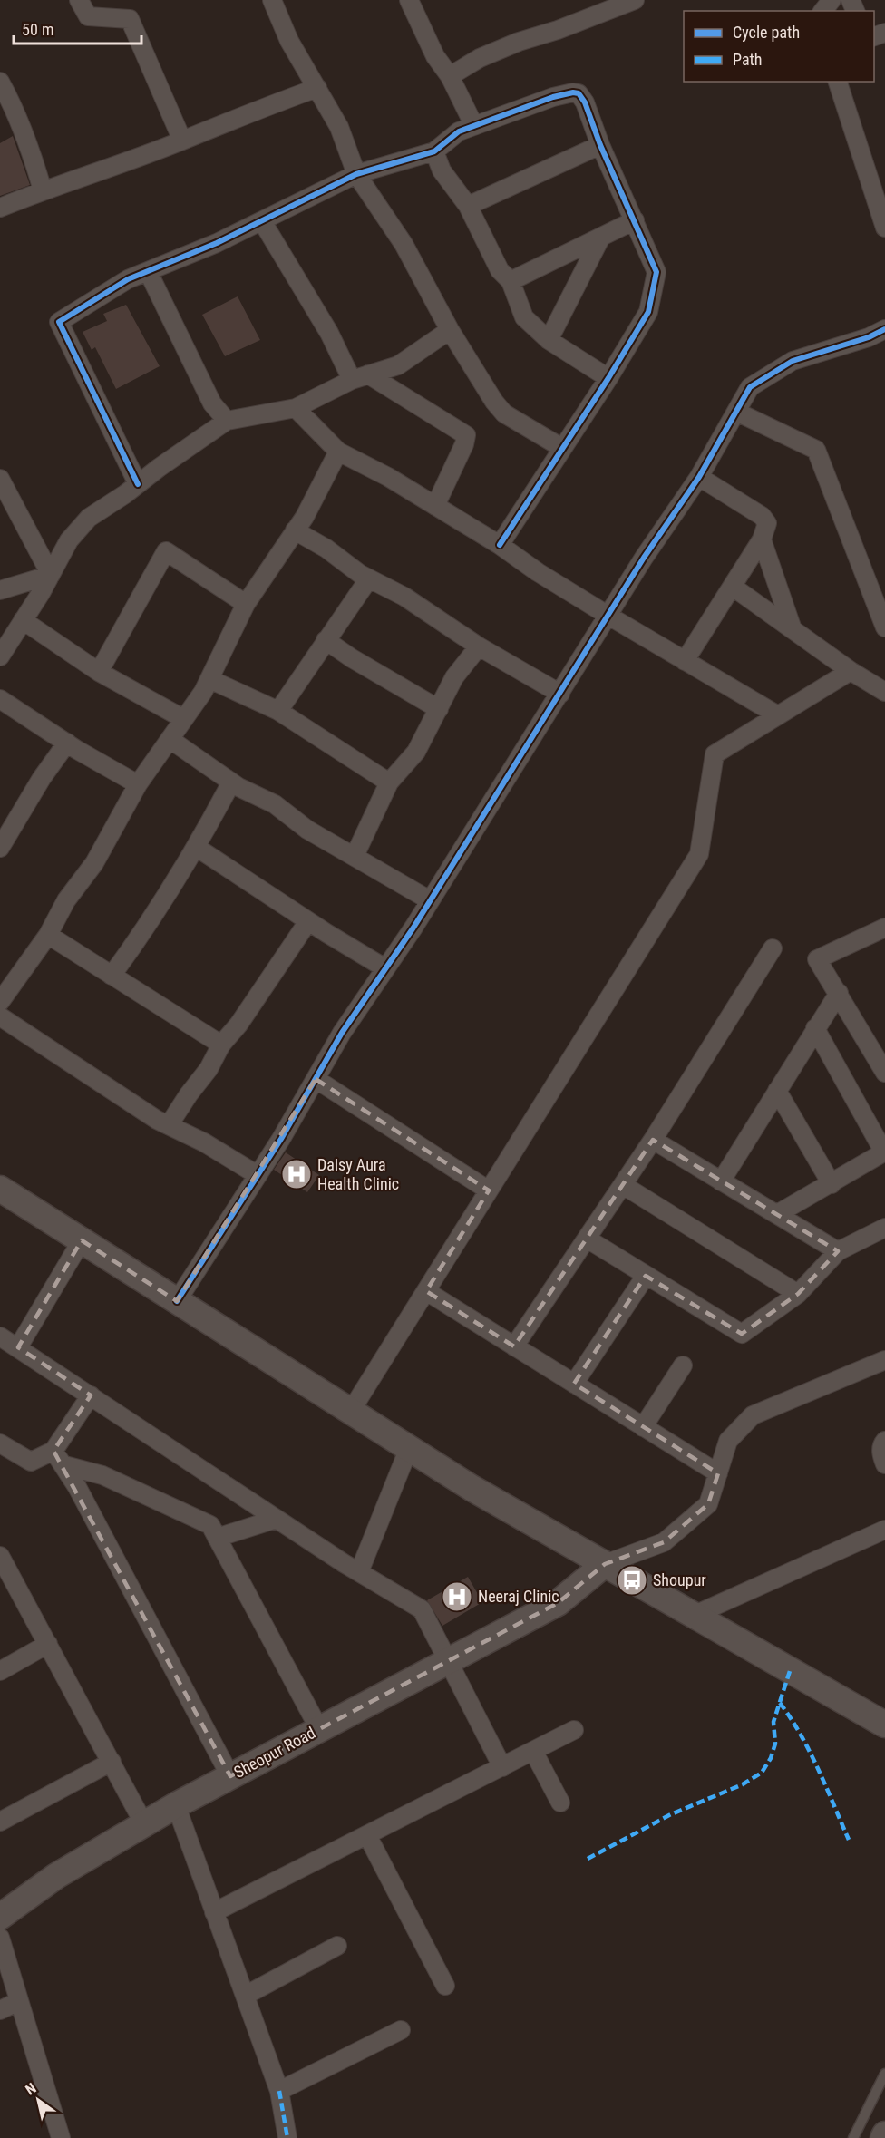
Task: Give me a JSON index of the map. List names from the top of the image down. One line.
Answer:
{"streets":{"street":["Sheopur Road"]},"places":{"hospital":["Daisy Aura Health Clinic","Neeraj Clinic"],"bus stop":["Shoupur"]},"legend":["Cycle path","Path"],"scale_bar":"50 m","north":"top left"}
